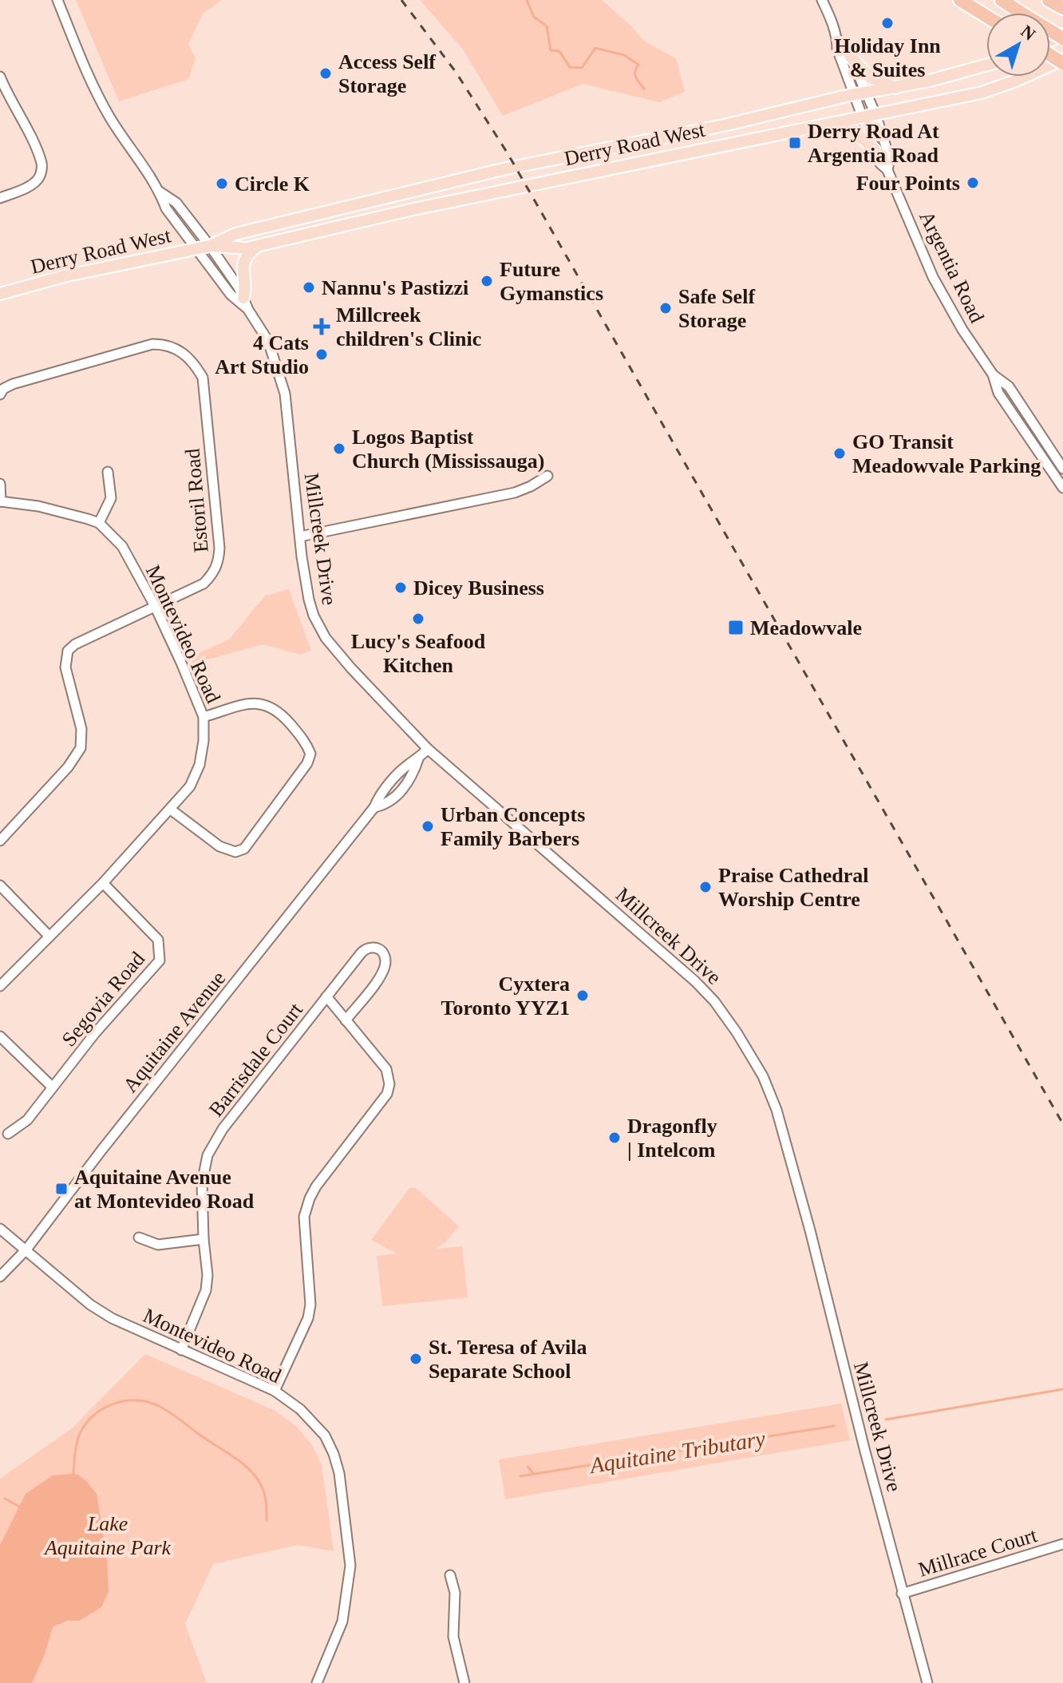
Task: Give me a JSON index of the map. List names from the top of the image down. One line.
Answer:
{"streets":{"main road":["Derry Road West"],"street":["Argentia Road","Estoril Road","Millcreek Drive","Montevideo Road","Segovia Road","Aquitaine Avenue","Barrisdale Court","Millrace Court"]},"crossings":[["Derry Road West","Argentia Road"],["Derry Road West","Millcreek Drive"],["Estoril Road","Montevideo Road"],["Millcreek Drive","Aquitaine Avenue"],["Millcreek Drive","Millrace Court"],["Montevideo Road","Segovia Road"],["Montevideo Road","Aquitaine Avenue"],["Montevideo Road","Barrisdale Court"]],"water":["Aquitaine Tributary"],"parks":["Lake Aquitaine Park"],"places":{"other":["Holiday Inn & Suites","Access Self Storage","Four Points","Circle K","Future Gymanstics","Nannu's Pastizzi","Safe Self Storage","4 Cats Art Studio","Logos Baptist Church (Mississauga)","GO Transit Meadowvale Parking","Dicey Business","Lucy's Seafood Kitchen","Urban Concepts Family Barbers","Praise Cathedral Worship Centre","Cyxtera Toronto YYZ1","Dragonfly | Intelcom","St. Teresa of Avila Separate School"],"transit":["Derry Road At Argentia Road","Meadowvale","Aquitaine Avenue at Montevideo Road"],"health":["Millcreek children's Clinic"]},"north":"top right"}
